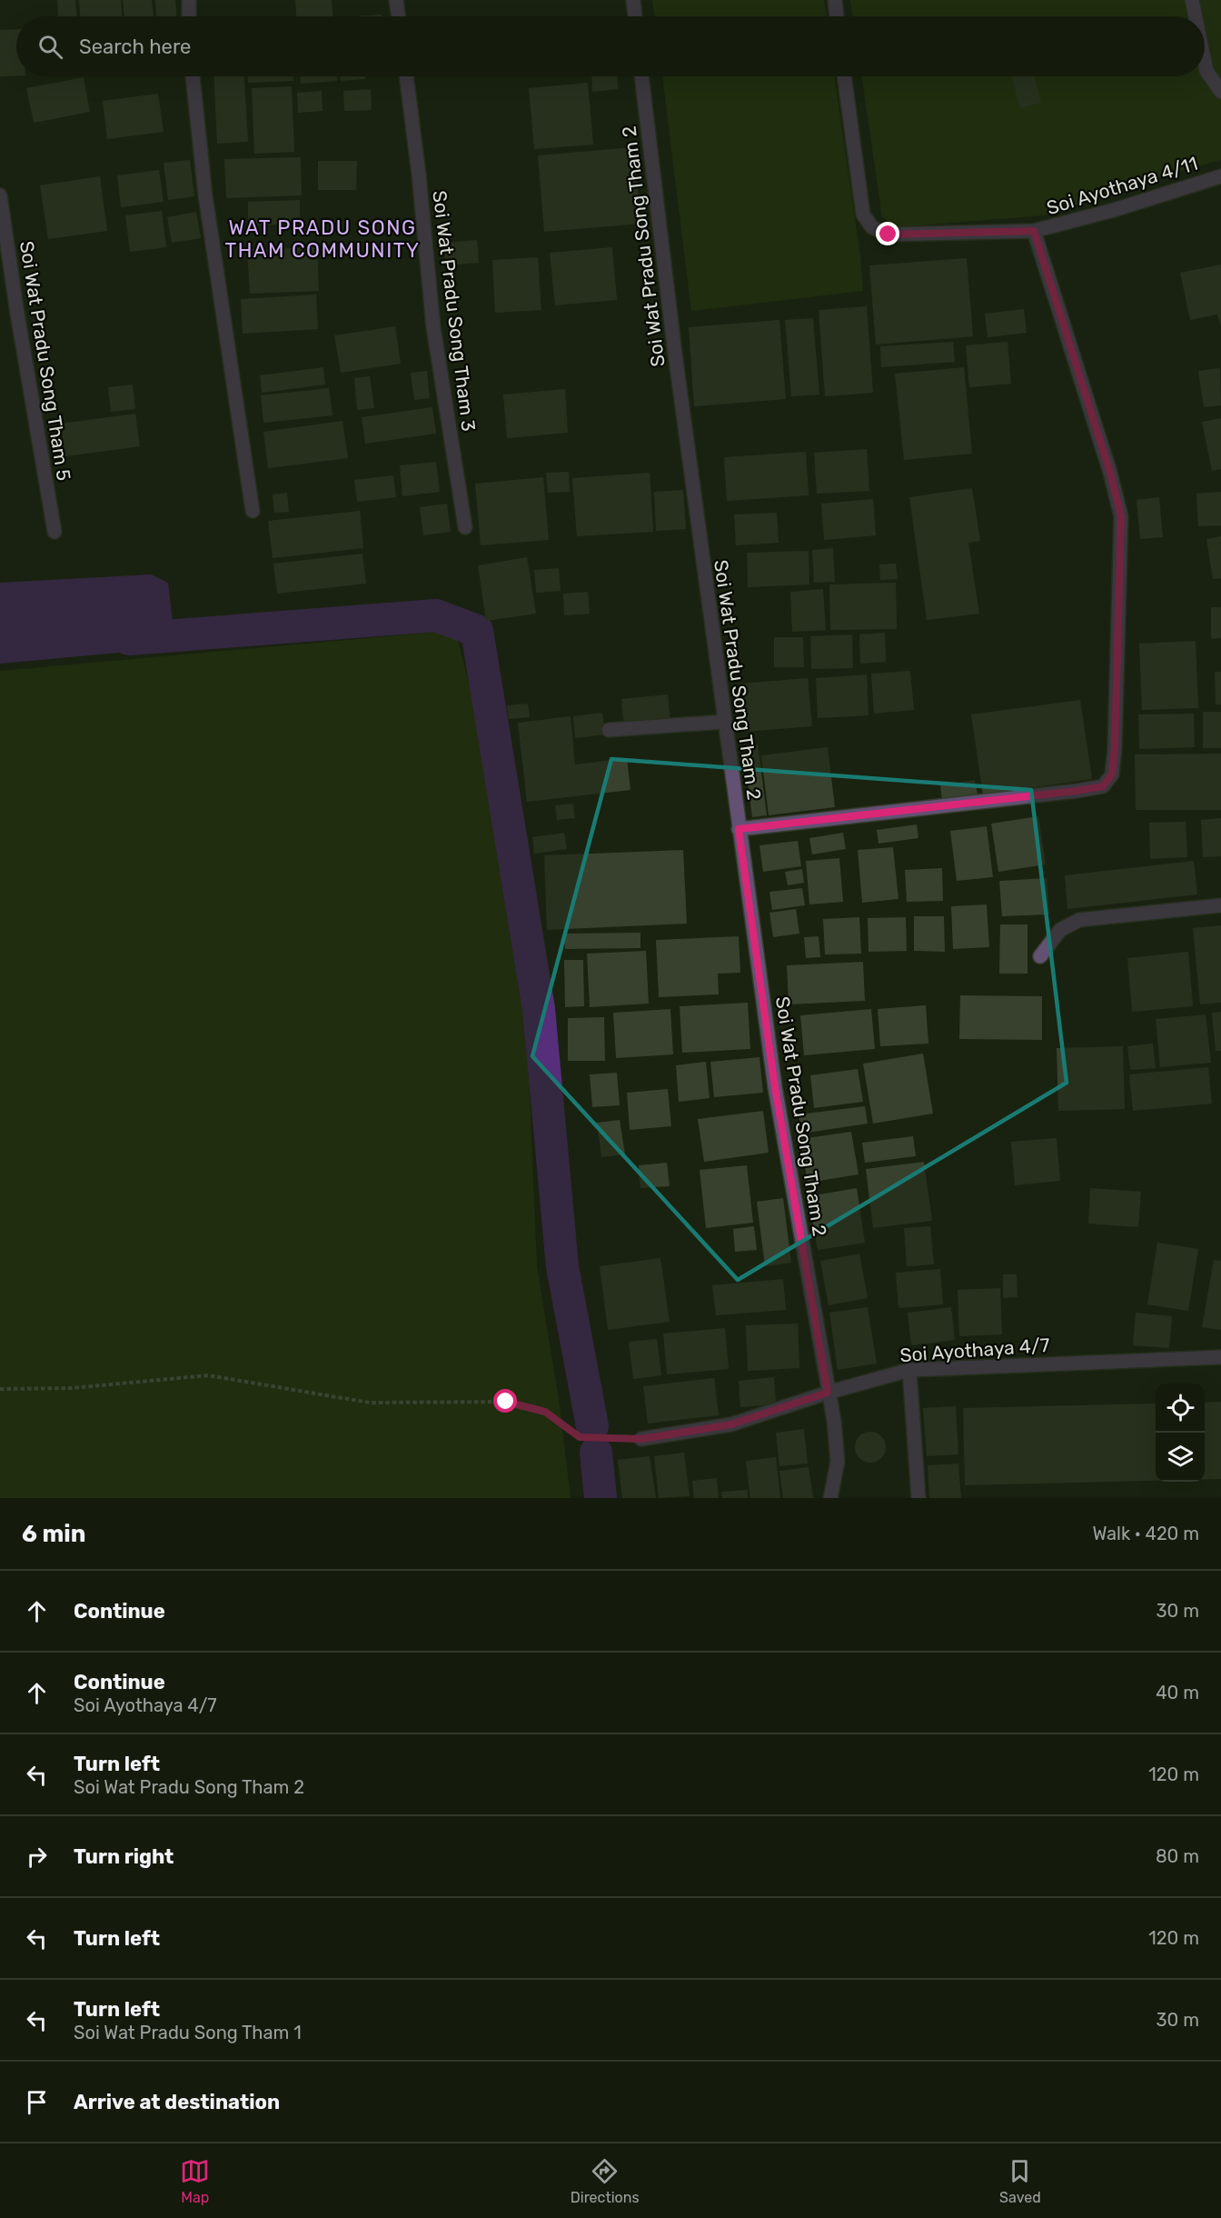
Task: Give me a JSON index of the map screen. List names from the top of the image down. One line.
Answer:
{"streets":{"street":["Soi Ayothaya 4/11","Soi Wat Pradu Song Tham 2","Soi Wat Pradu Song Tham 3","Soi Wat Pradu Song Tham 5","Soi Ayothaya 4/7"]},"crossings":[["Soi Wat Pradu Song Tham 2","Soi Ayothaya 4/7"]],"districts":["WAT PRADU SONG THAM COMMUNITY"],"page":{"search":"Search here","heading":["6 min","Walk · 420 m"],"list":[["Continue","30 m"],["Continue","Soi Ayothaya 4/7","40 m"],["Turn left","Soi Wat Pradu Song Tham 2","120 m"],["Turn right","80 m"],["Turn left","120 m"],["Turn left","Soi Wat Pradu Song Tham 1","30 m"],"Arrive at destination"],"nav":["Map","Directions","Saved"]}}
